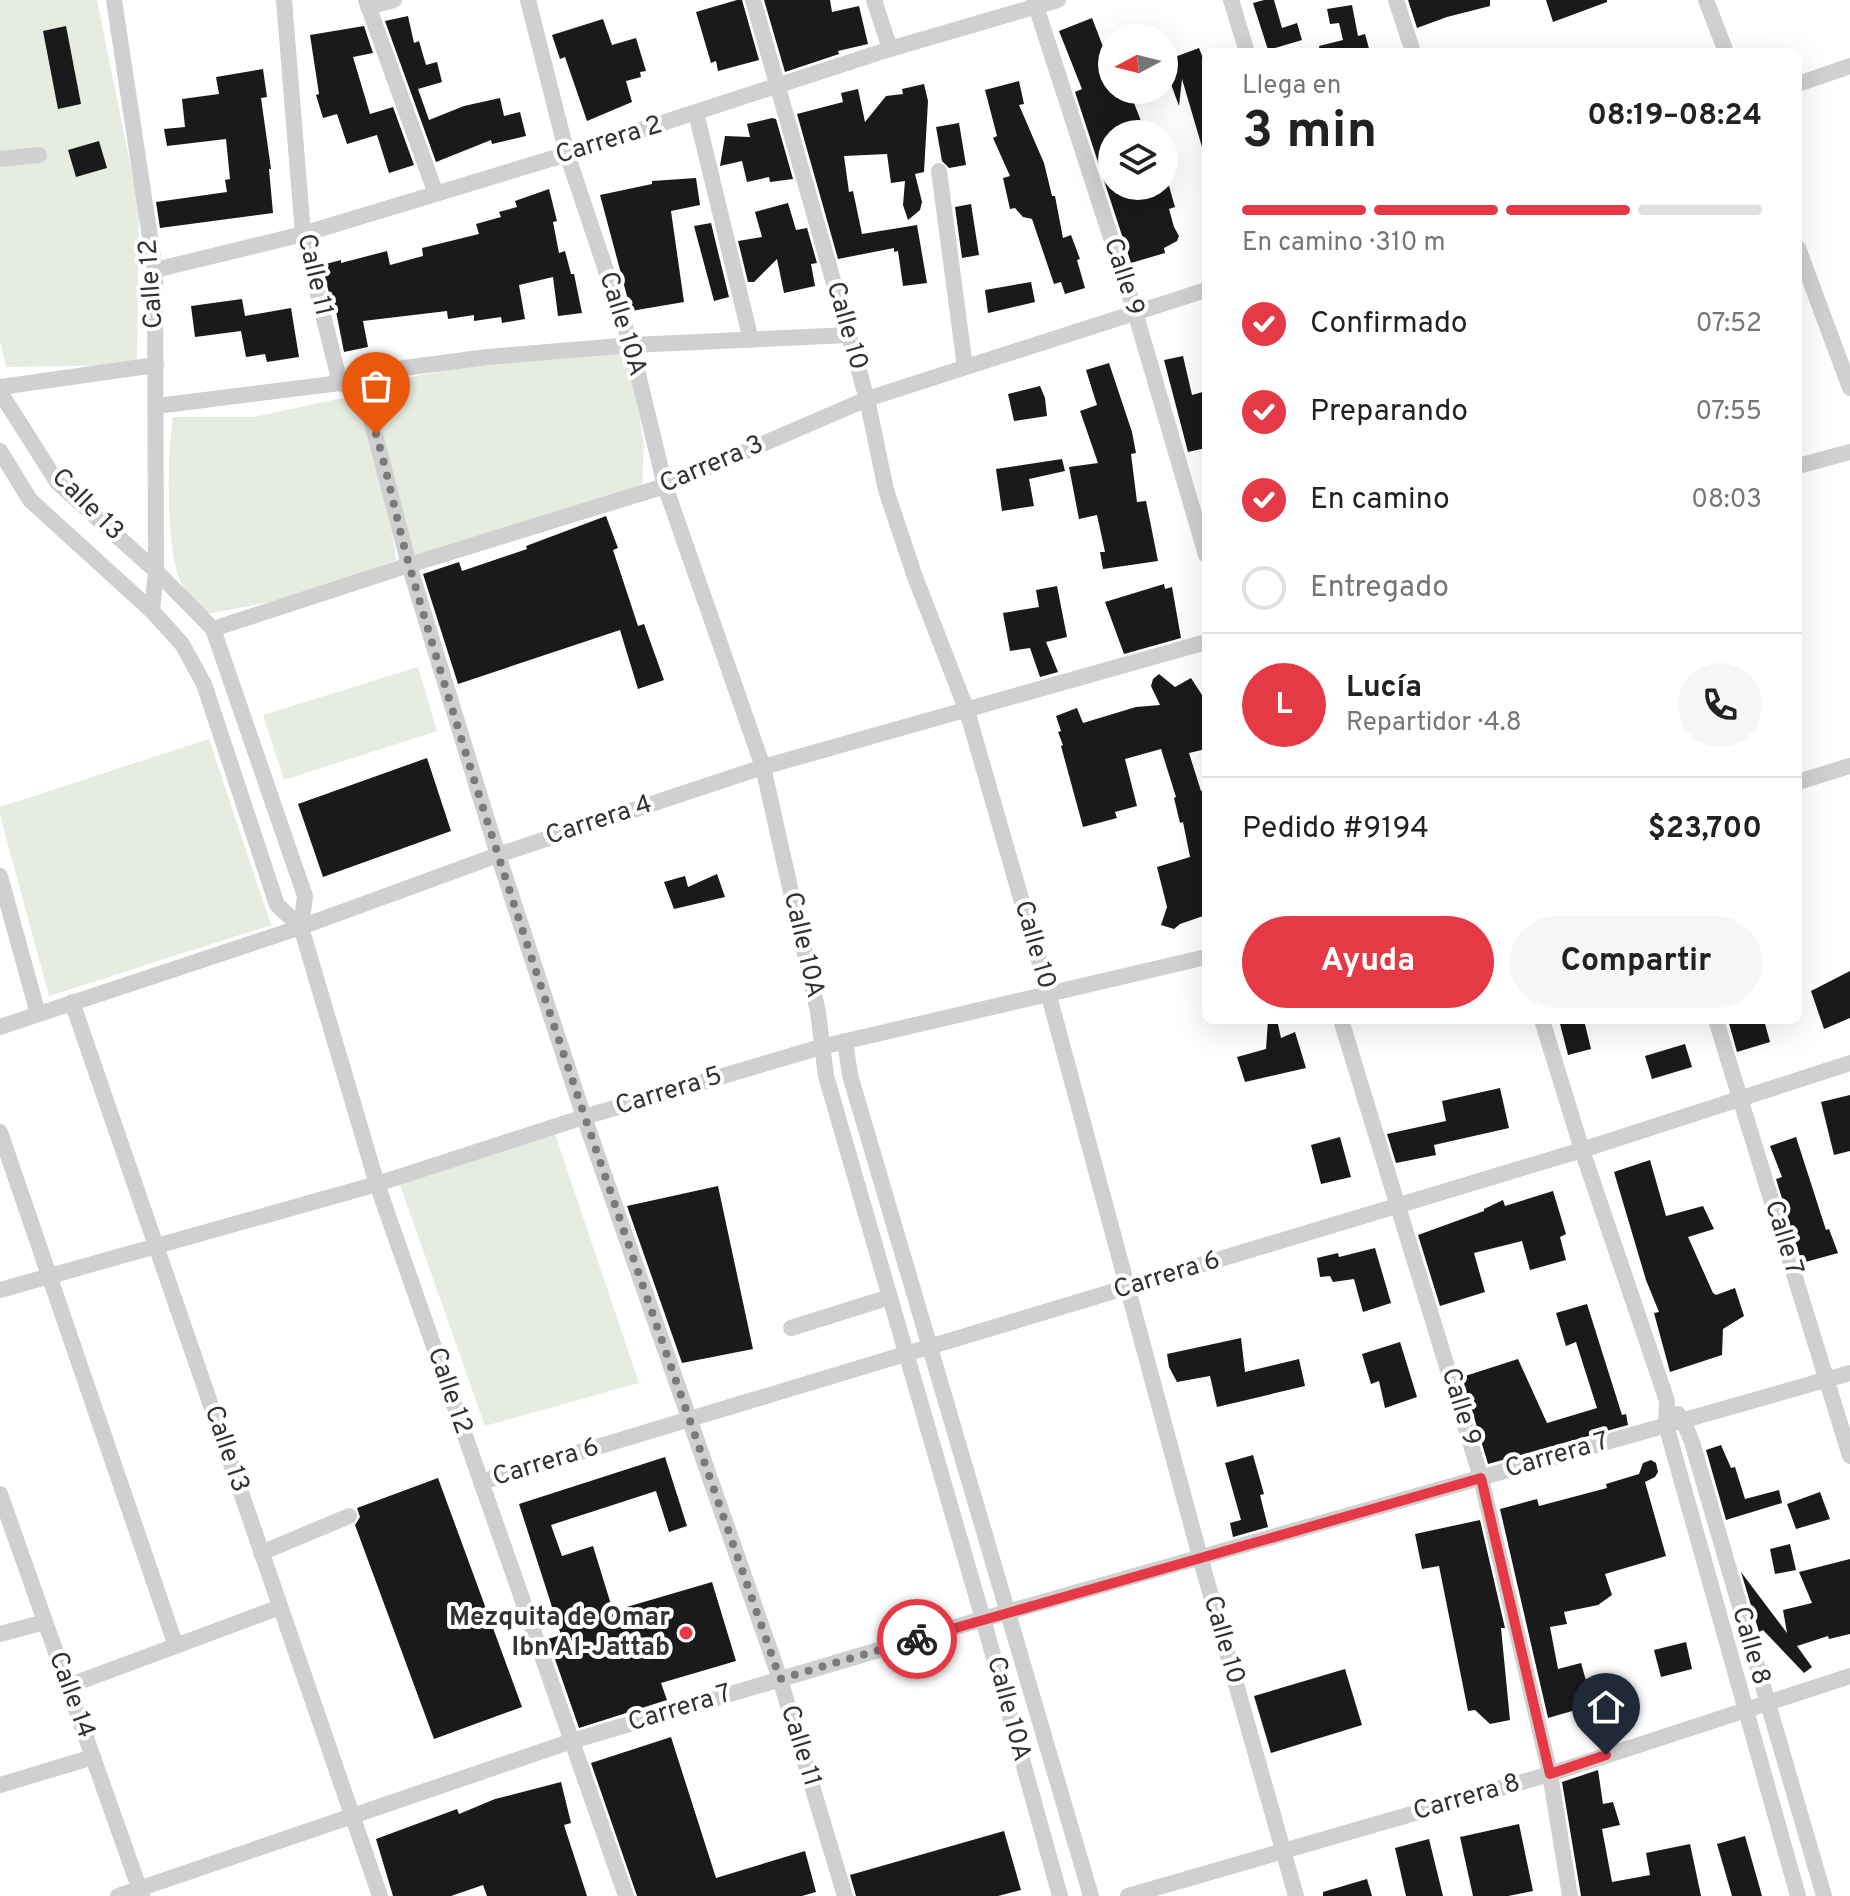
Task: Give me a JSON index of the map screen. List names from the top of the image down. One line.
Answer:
{"streets":{"street":["Carrera 2","Calle 11","Calle 9","Calle 12","Calle 10A","Calle 10","Carrera 3","Calle 13","Carrera 4","Carrera 5","Calle 7","Carrera 6","Carrera 7","Calle 8","Calle 14","Carrera 8"]},"crossings":[["Carrera 2","Calle 11"],["Carrera 2","Calle 9"],["Carrera 2","Calle 12"],["Carrera 2","Calle 10A"],["Carrera 2","Calle 10"],["Calle 11","Carrera 3"],["Calle 11","Carrera 4"],["Calle 11","Carrera 5"],["Calle 11","Carrera 6"],["Calle 11","Carrera 7"],["Calle 9","Carrera 3"],["Calle 9","Carrera 6"],["Calle 9","Carrera 7"],["Calle 9","Carrera 8"],["Calle 12","Carrera 3"],["Calle 12","Calle 13"],["Calle 12","Carrera 4"],["Calle 12","Carrera 5"],["Calle 12","Carrera 6"],["Calle 12","Carrera 7"],["Calle 10A","Carrera 3"],["Calle 10A","Carrera 4"],["Calle 10A","Carrera 5"],["Calle 10A","Carrera 6"],["Calle 10A","Carrera 7"],["Calle 10","Carrera 3"],["Calle 10","Carrera 4"],["Calle 10","Carrera 5"],["Calle 10","Carrera 6"],["Calle 10","Carrera 7"],["Calle 10","Carrera 8"],["Calle 13","Carrera 4"],["Calle 13","Carrera 5"],["Calle 13","Carrera 7"],["Calle 7","Carrera 6"],["Calle 7","Carrera 7"],["Carrera 6","Calle 8"],["Carrera 7","Calle 8"],["Carrera 7","Calle 14"],["Calle 8","Carrera 8"]],"places":["Mezquita de Omar Ibn Al-Jattab"],"north":"left","page":{"heading":["3 min","Llega en","08:19–08:24"],"panel":["Lucía","Repartidor · 4.8","Pedido #9194","$23,700"],"bar":"En camino · 310 m","list":[["Confirmado","07:52"],["Preparando","07:55"],["En camino","08:03"],"Entregado"],"round":"L","buttons":["Ayuda","Compartir"]}}
